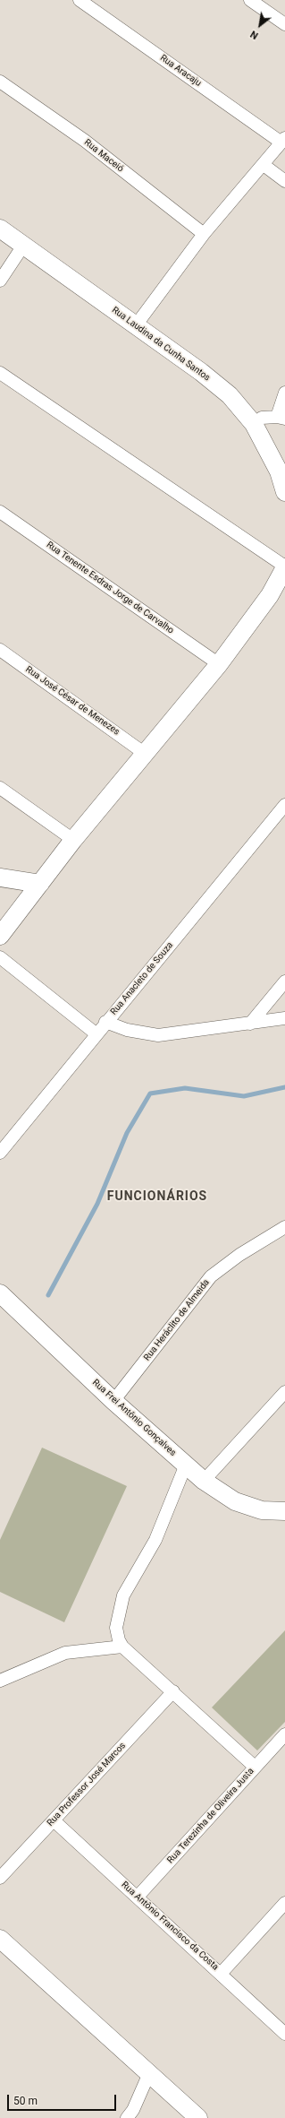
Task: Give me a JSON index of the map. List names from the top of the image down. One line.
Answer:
{"streets":{"street":["Rua Aracaju","Rua Maceió","Rua Laudina da Cunha Santos","Rua Tenente Esdras Jorge de Carvalho","Rua José César de Menezes","Rua Anacleto de Souza","Rua Heráclito de Almeida","Rua Frei Antônio Gonçalves","Rua Professor José Marcos","Rua Terezinha de Oliveira Justa","Rua Antônio Francisco da Costa"]},"crossings":[["Rua Heráclito de Almeida","Rua Frei Antônio Gonçalves"],["Rua Professor José Marcos","Rua Antônio Francisco da Costa"],["Rua Terezinha de Oliveira Justa","Rua Antônio Francisco da Costa"]],"districts":["FUNCIONÁRIOS"],"scale_bar":"50 m","north":"bottom left"}
